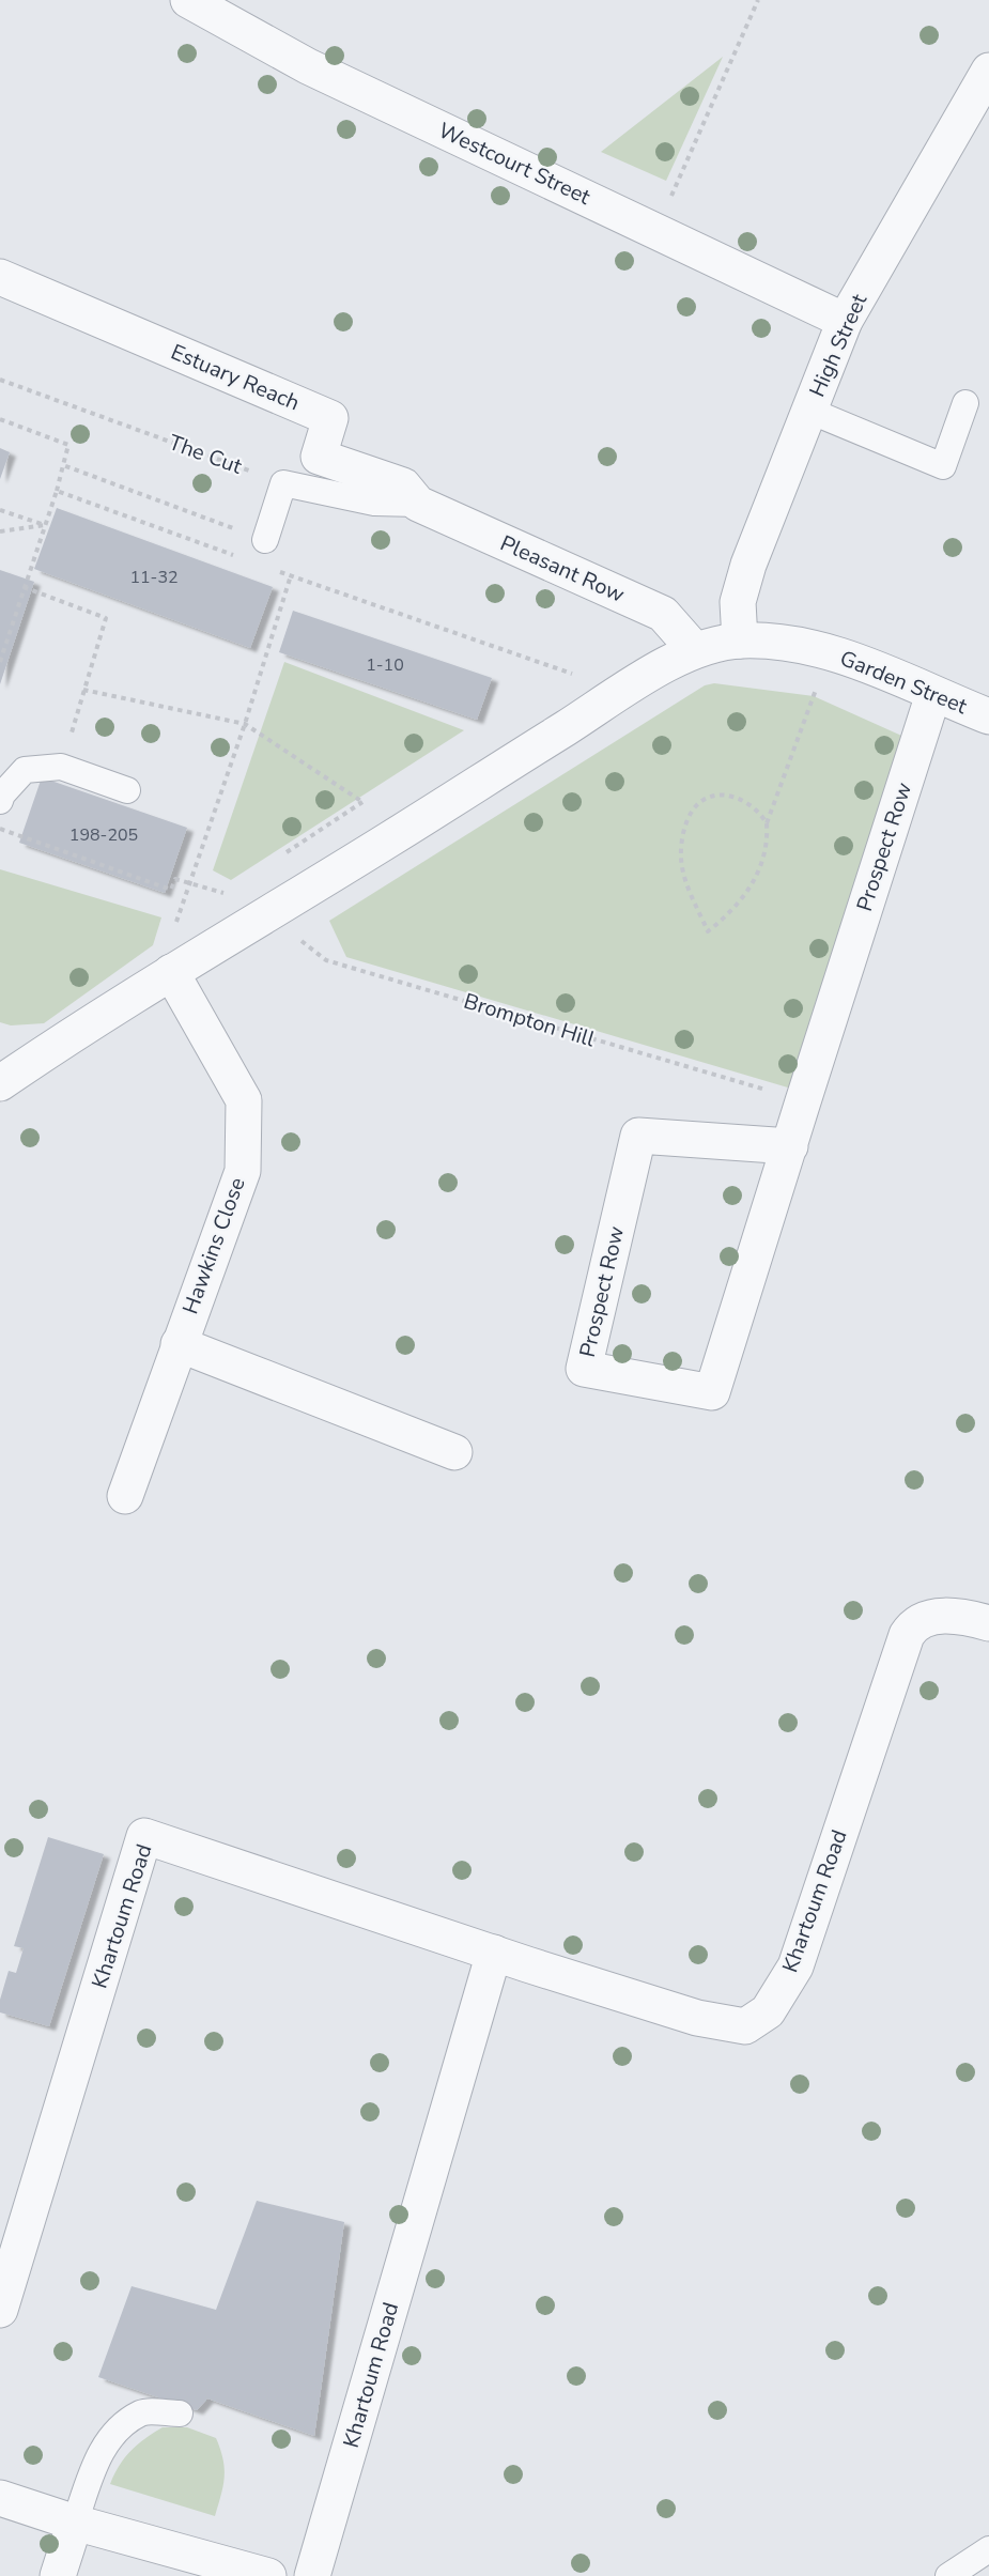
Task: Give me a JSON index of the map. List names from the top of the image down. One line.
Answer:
{"streets":{"street":["Westcourt Street","High Street","Estuary Reach","Pleasant Row","Garden Street","Prospect Row","Hawkins Close","Khartoum Road"],"path":["The Cut","Brompton Hill"]},"crossings":[["Westcourt Street","High Street"],["High Street","Garden Street"],["Estuary Reach","Pleasant Row"],["Garden Street","Prospect Row"],["Prospect Row","Brompton Hill"]],"house_numbers":["11-32","1-10","198-205"]}
